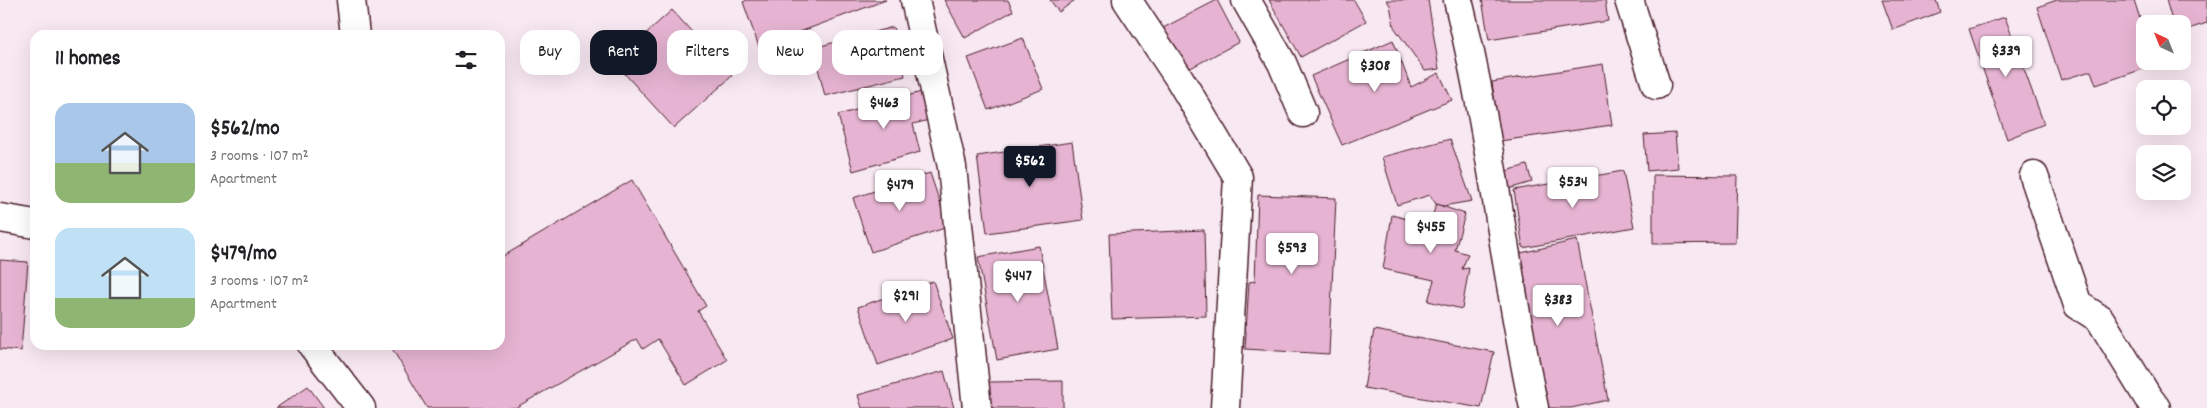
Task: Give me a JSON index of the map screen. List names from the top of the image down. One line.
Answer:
{"north":"top left","page":{"chip":["Buy","Rent","Filters","New","Apartment"],"heading":"11 homes","price":["$339","$308","$463","$562","$534","$479","$455","$593","$447","$291","$383"],"list":[{"name":"$562/mo","note":"3 rooms · 107 m² · Apartment"},{"name":"$479/mo","note":"3 rooms · 107 m² · Apartment"}]}}
